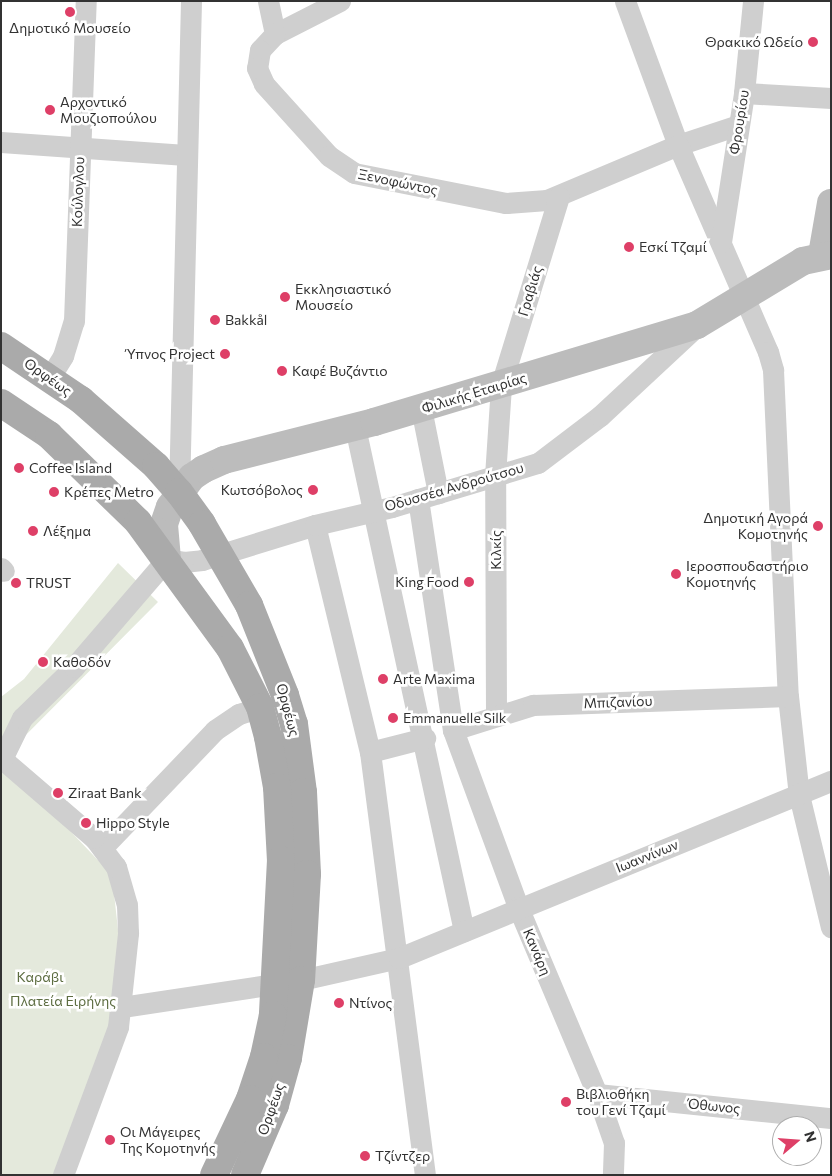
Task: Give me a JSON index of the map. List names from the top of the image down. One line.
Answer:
{"streets":{"main road":["Ορφέως"],"street":["Φρουρίου","Ξενοφώντος","Κούλογλου","Γραβιάς","Φιλικής Εταιρίας","Οδυσσέα Ανδρούτσου","Κιλκίς","Μπιζανίου","Ιωαννίνων","Κανάρη","Όθωνος"]},"crossings":[["Ξενοφώντος","Γραβιάς"],["Κούλογλου","Ορφέως"],["Γραβιάς","Φιλικής Εταιρίας"],["Γραβιάς","Κιλκίς"],["Ορφέως","Φιλικής Εταιρίας"],["Ορφέως","Οδυσσέα Ανδρούτσου"],["Ορφέως","Ιωαννίνων"],["Φιλικής Εταιρίας","Οδυσσέα Ανδρούτσου"],["Φιλικής Εταιρίας","Κιλκίς"],["Οδυσσέα Ανδρούτσου","Κιλκίς"],["Κιλκίς","Μπιζανίου"],["Μπιζανίου","Κανάρη"],["Ιωαννίνων","Κανάρη"],["Κανάρη","Όθωνος"]],"parks":["Καράβι","Πλατεία Ειρήνης"],"places":["Δημοτικό Μουσείο","Θρακικό Ωδείο","Αρχοντικό Μουζιοπούλου","Εσκί Τζαμί","Εκκλησιαστικό Μουσείο","Bakkål","Ύπνος Project","Καφέ Βυζάντιο","Coffee Island","Κωτσόβολος","Κρέπες Metro","Δημοτική Αγορά Κομοτηνής","Λέξημα","Ιεροσπουδαστήριο Κομοτηνής","King Food","TRUST","Καθοδόν","Arte Maxima","Emmanuelle Silk","Ziraat Bank","Hippo Style","Ντίνος","Βιβλιοθήκη του Γενί Τζαμί","Οι Μάγειρες Της Κομοτηνής","Τζίντζερ"],"north":"right"}
